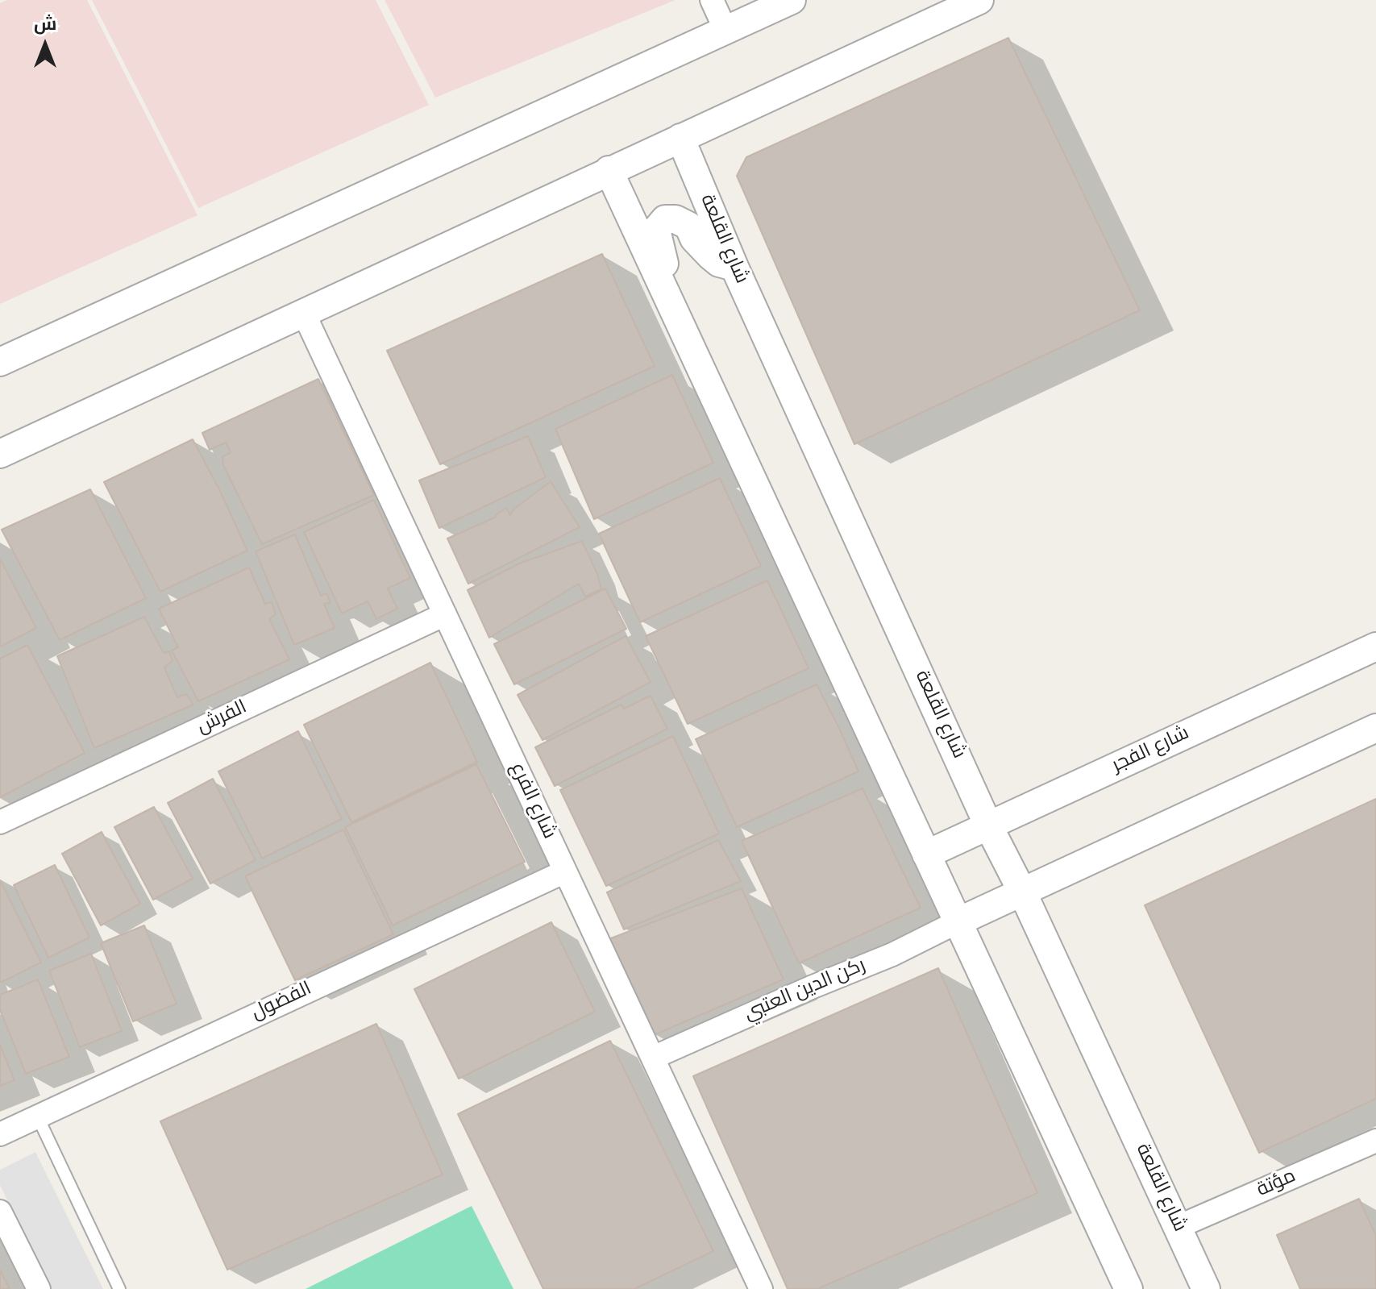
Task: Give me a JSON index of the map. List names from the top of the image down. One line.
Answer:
{"streets":{"street":["شارع القلعة","الفرش","شارع الفجر","شارع الفرع","ركن الدين العتبي","الفضول","مؤتة"]},"crossings":[["شارع القلعة","شارع الفجر"],["شارع القلعة","مؤتة"],["الفرش","شارع الفرع"],["شارع الفرع","ركن الدين العتبي"],["شارع الفرع","الفضول"]],"north":"top"}
